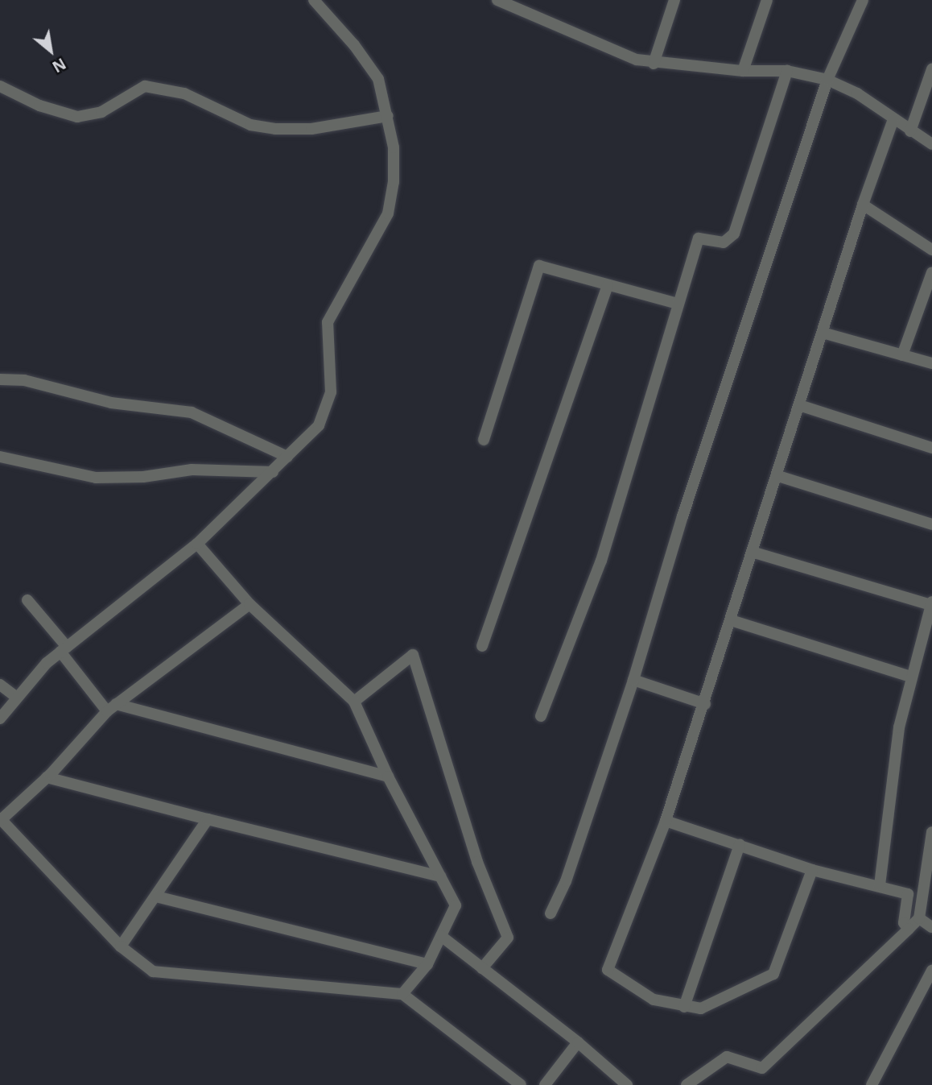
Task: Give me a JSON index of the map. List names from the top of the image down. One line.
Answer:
{"north":"bottom right"}
